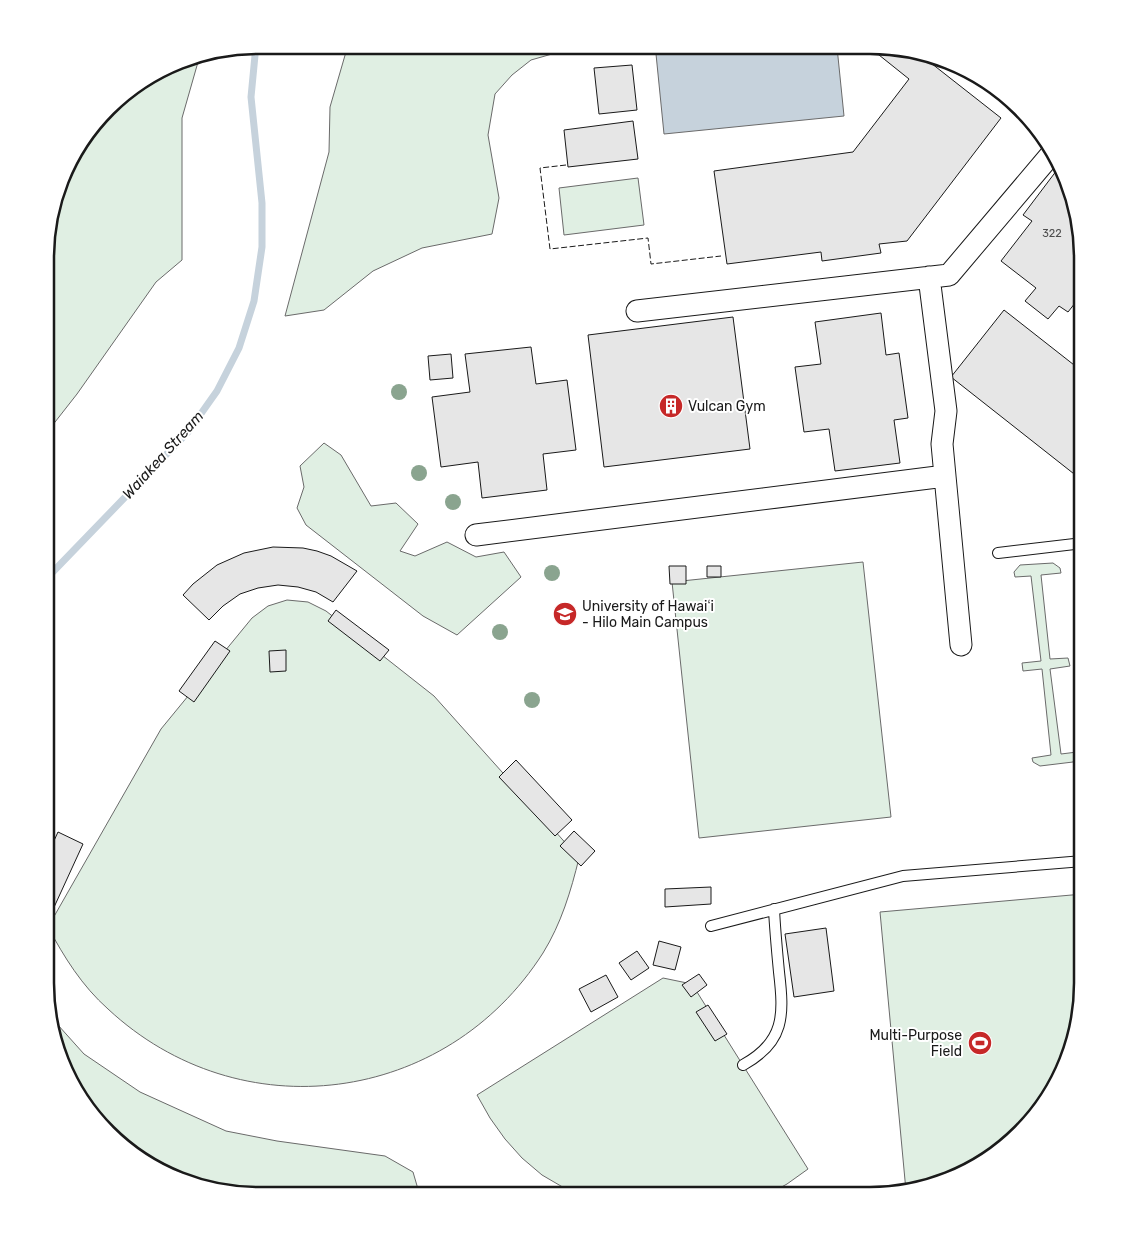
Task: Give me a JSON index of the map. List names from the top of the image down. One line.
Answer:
{"water":["Waiakea Stream"],"places":{"building":["Vulcan Gym"],"school or university":["University of Hawaiʻi - Hilo Main Campus"],"sports":["Multi-Purpose Field"]},"house_numbers":["322"]}
